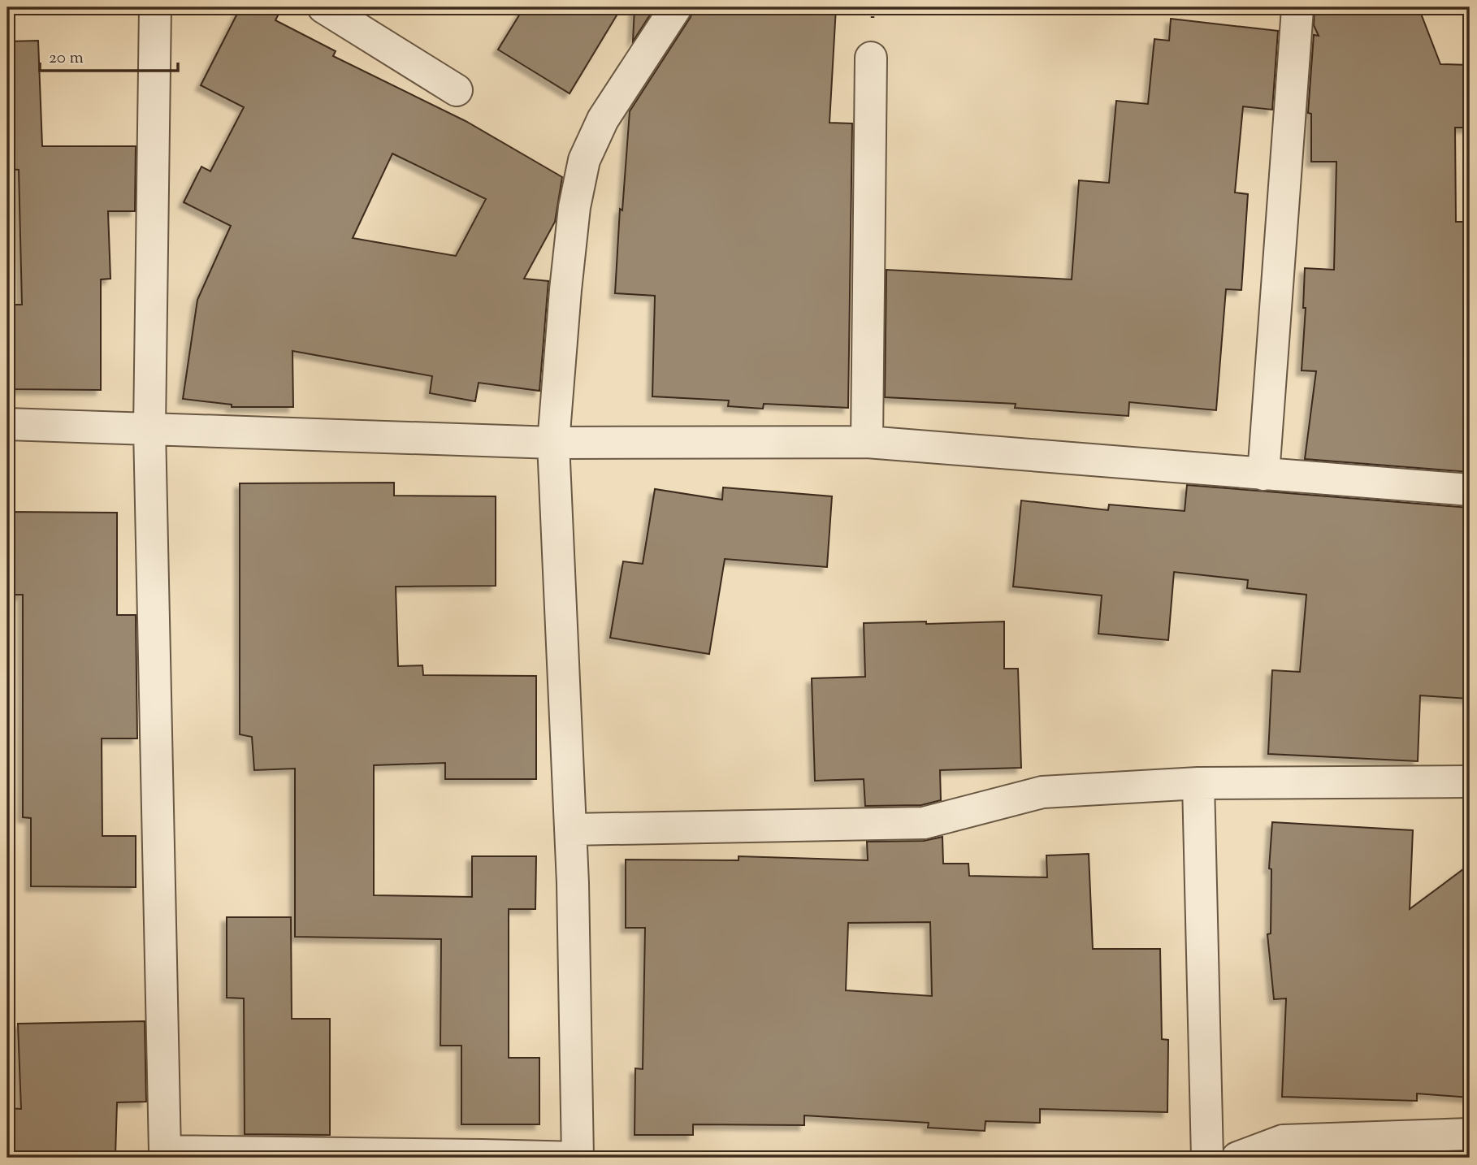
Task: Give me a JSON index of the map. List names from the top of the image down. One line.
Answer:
{"scale_bar":"20 m"}
